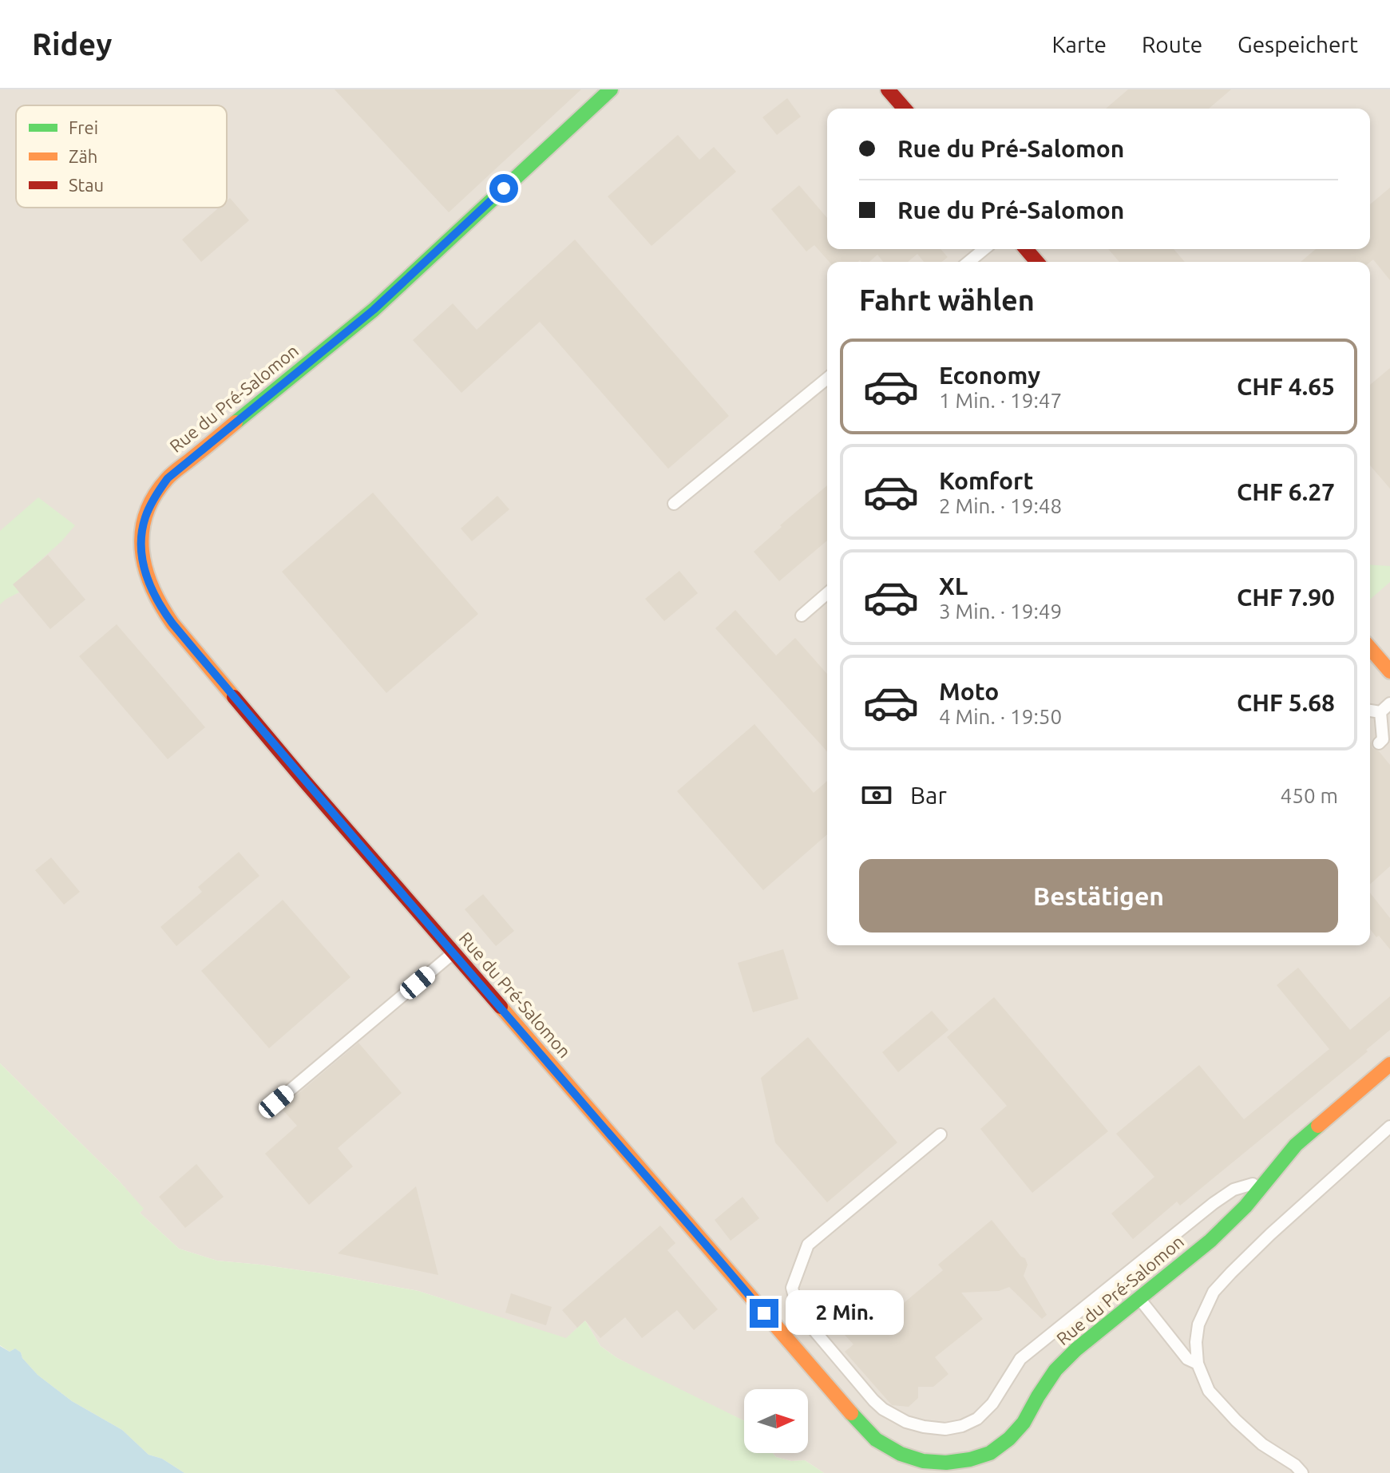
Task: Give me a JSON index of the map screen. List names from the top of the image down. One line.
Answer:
{"streets":{"street":["Rue du Pré-Salomon"]},"legend":["Frei","Zäh","Stau"],"north":"right","page":{"header":"Ridey","nav":["Karte","Route","Gespeichert"],"banner":["Rue du Pré-Salomon","Rue du Pré-Salomon"],"heading":"Fahrt wählen","list":[{"name":"Economy","note":"1 Min. · 19:47","value":"CHF 4.65"},{"name":"Komfort","note":"2 Min. · 19:48","value":"CHF 6.27"},{"name":"XL","note":"3 Min. · 19:49","value":"CHF 7.90"},{"name":"Moto","note":"4 Min. · 19:50","value":"CHF 5.68"}],"pay":["Bar","450 m"],"buttons":"Bestätigen","bubble":"2 Min."}}
